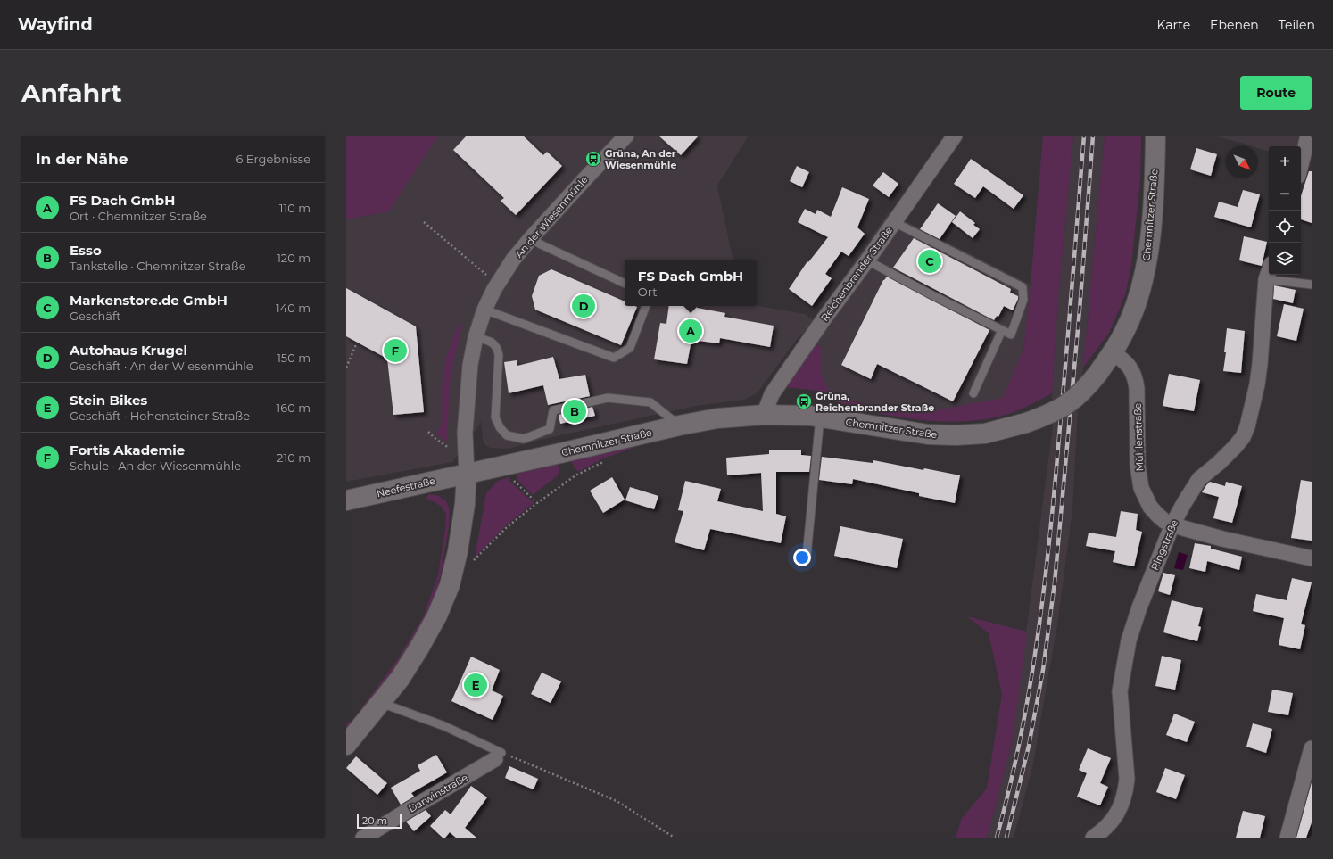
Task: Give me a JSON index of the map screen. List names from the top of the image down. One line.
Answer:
{"streets":{"main road":["Chemnitzer Straße","Neefestraße"],"street":["An der Wiesenmühle","Reichenbrander Straße","Mühlenstraße","Ringstraße","Darwinstraße"]},"crossings":[["Chemnitzer Straße","An der Wiesenmühle"],["Chemnitzer Straße","Reichenbrander Straße"],["Chemnitzer Straße","Mühlenstraße"],["Chemnitzer Straße","Neefestraße"],["An der Wiesenmühle","Neefestraße"],["Mühlenstraße","Ringstraße"]],"places":{"bus stop":["Grüna, An der Wiesenmühle","Grüna, Reichenbrander Straße"]},"scale_bar":"20 m","north":"bottom right","page":{"header":"Wayfind","nav":["Karte","Ebenen","Teilen"],"buttons":"Route","title":"Anfahrt","heading":["In der Nähe","6 Ergebnisse"],"map_buttons":["+","−"],"list":[{"mark":"A","name":"FS Dach GmbH","note":"Ort · Chemnitzer Straße","value":"110 m"},{"mark":"B","name":"Esso","note":"Tankstelle · Chemnitzer Straße","value":"120 m"},{"mark":"C","name":"Markenstore.de GmbH","note":"Geschäft","value":"140 m"},{"mark":"D","name":"Autohaus Krugel","note":"Geschäft · An der Wiesenmühle","value":"150 m"},{"mark":"E","name":"Stein Bikes","note":"Geschäft · Hohensteiner Straße","value":"160 m"},{"mark":"F","name":"Fortis Akademie","note":"Schule · An der Wiesenmühle","value":"210 m"}],"pins":["C","D","A","F","B","E"],"popup":["FS Dach GmbH","Ort"],"scale":"20 m"}}
